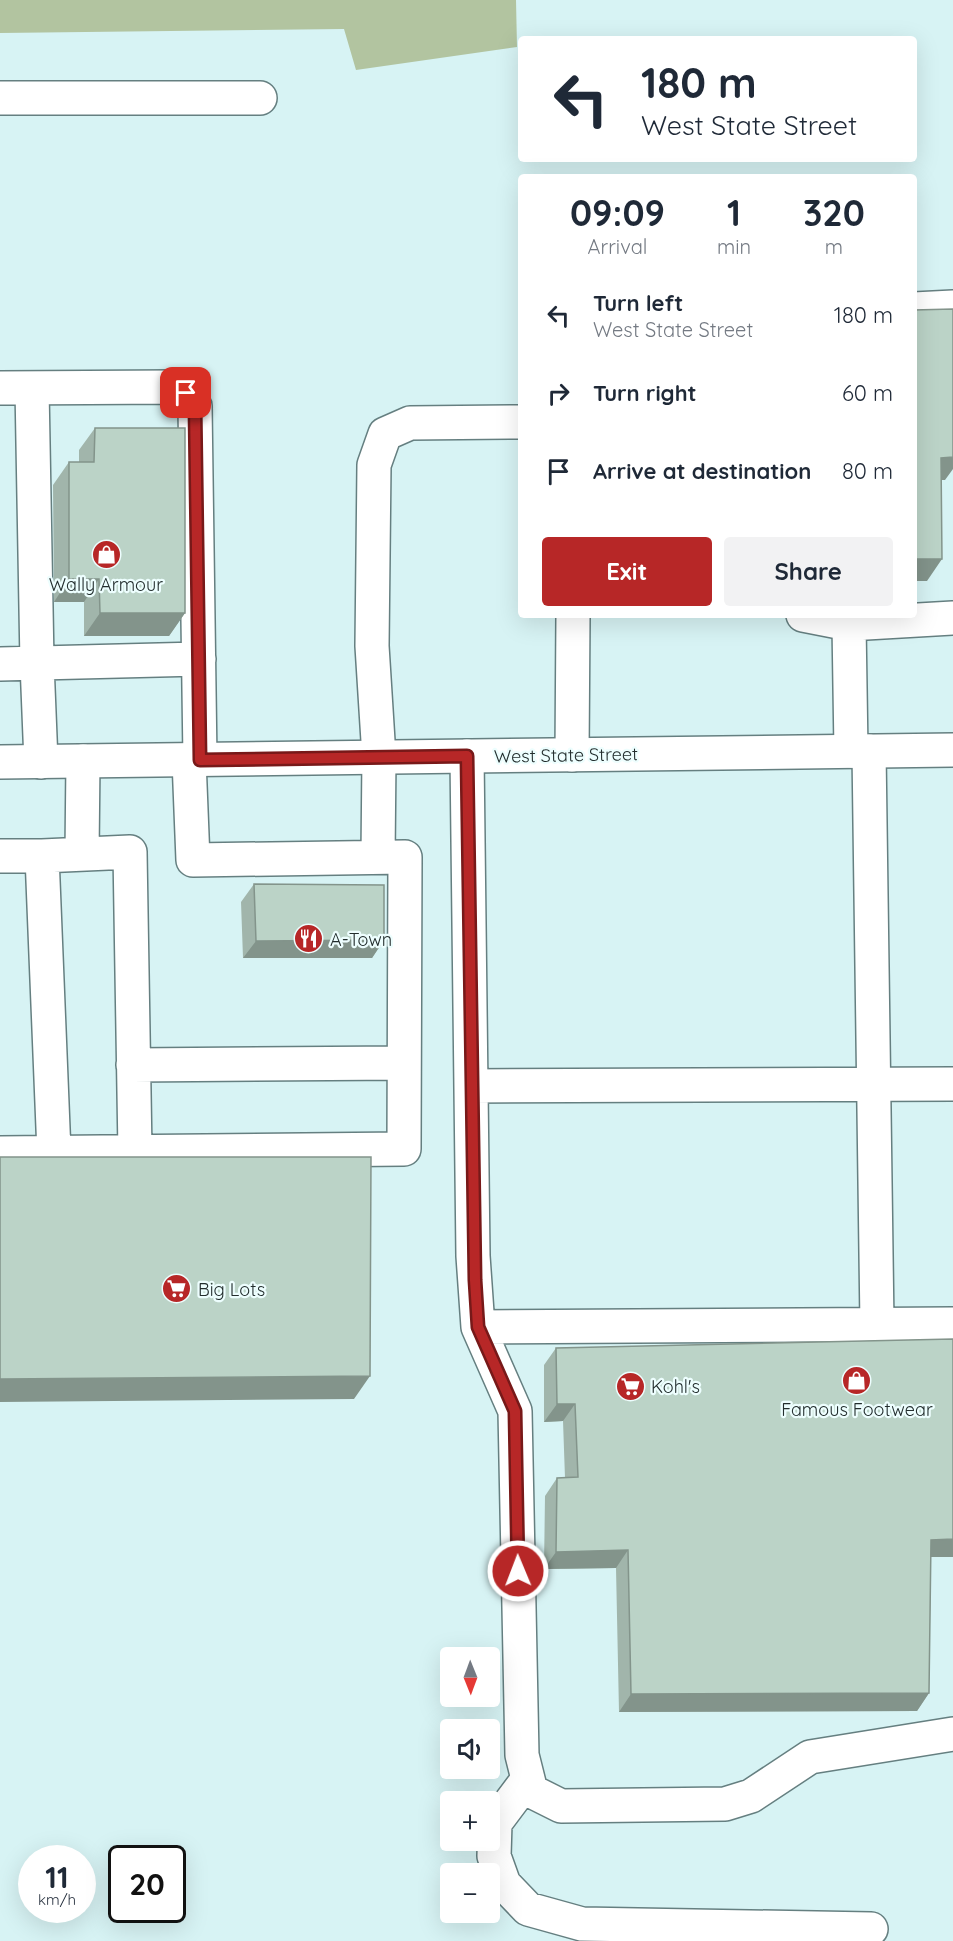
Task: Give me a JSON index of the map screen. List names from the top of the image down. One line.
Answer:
{"streets":{"main road":["West State Street"]},"places":{"shop":["Wally Armour","Famous Footwear"],"restaurant":["A-Town"],"supermarket":["Big Lots","Kohl's"]},"north":"bottom","page":{"turn":["180 m","West State Street"],"eta":["09:09","Arrival","1","min","320","m"],"list":[{"name":"Turn left","note":"West State Street","value":"180 m"},{"name":"Turn right","value":"60 m"},{"name":"Arrive at destination","value":"80 m"}],"buttons":["Exit","Share"],"map_buttons":["+","−"],"speed":"11 km/h","limit":"20"}}
